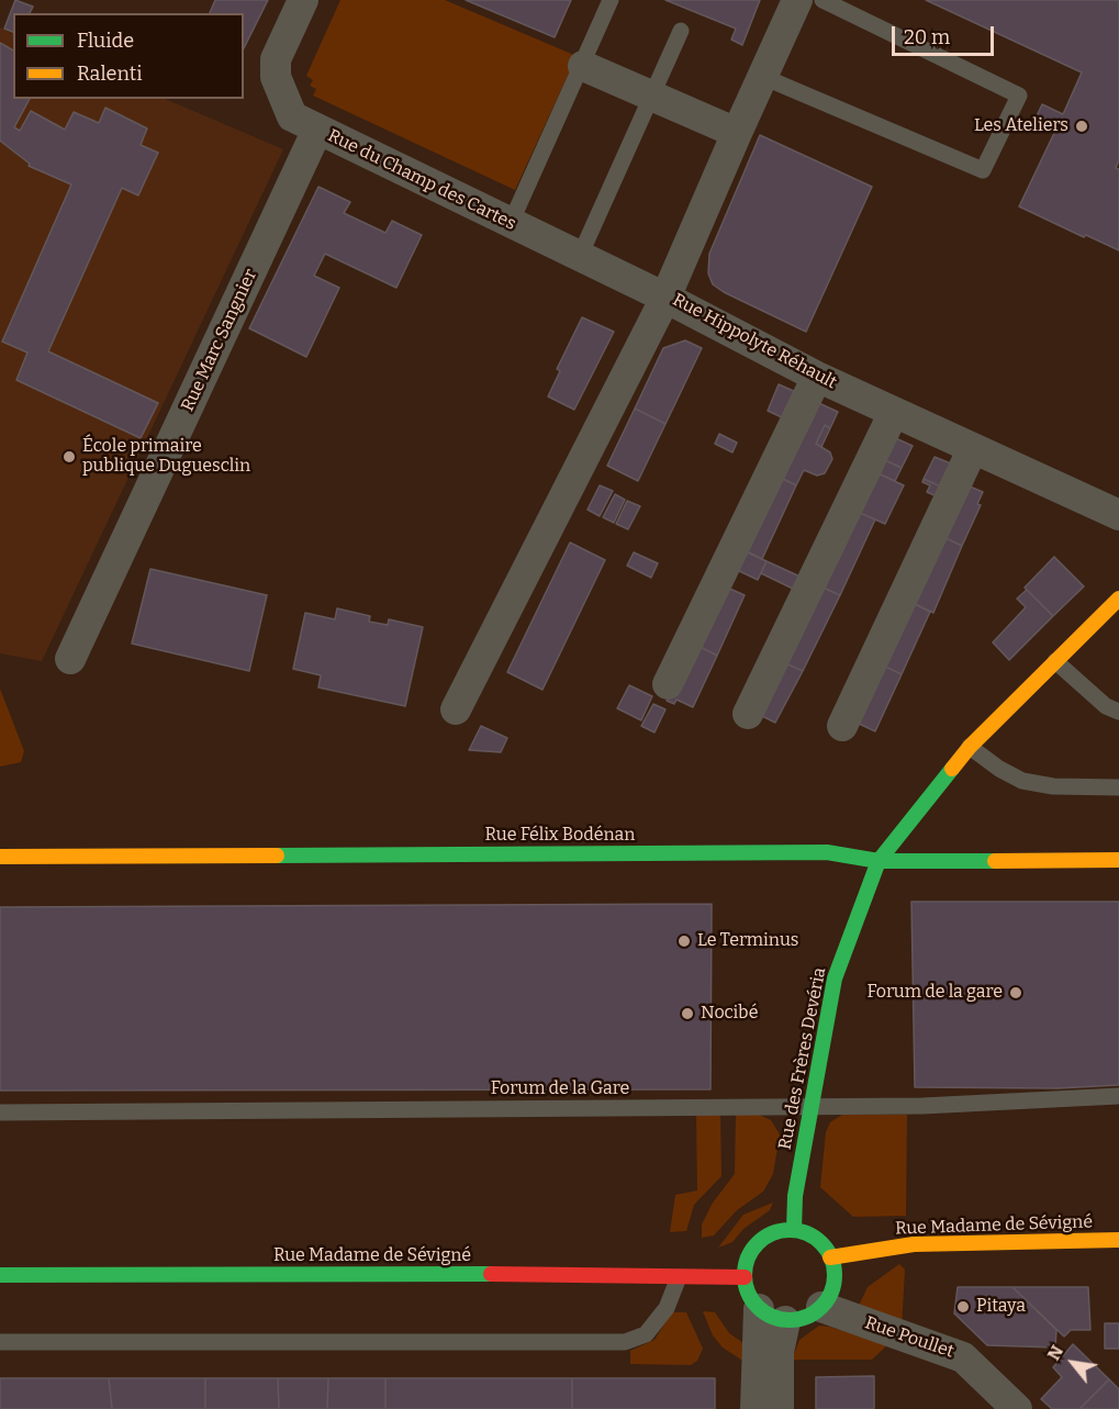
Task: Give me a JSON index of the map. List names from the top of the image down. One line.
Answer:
{"streets":{"street":["Rue du Champ des Cartes","Rue Marc Sangnier","Rue Hippolyte Réhault","Rue Félix Bodénan","Rue des Frères Devéria","Rue Madame de Sévigné","Rue Poullet"],"lane":["Forum de la Gare"]},"crossings":[["Rue du Champ des Cartes","Rue Marc Sangnier"],["Rue du Champ des Cartes","Rue Hippolyte Réhault"],["Rue Félix Bodénan","Rue des Frères Devéria"],["Rue des Frères Devéria","Forum de la Gare"],["Rue des Frères Devéria","Rue Madame de Sévigné"],["Rue des Frères Devéria","Rue Poullet"],["Rue Madame de Sévigné","Rue Poullet"]],"places":["Les Ateliers","École primaire publique Duguesclin","Le Terminus","Forum de la gare","Nocibé","Pitaya"],"legend":["Fluide","Ralenti"],"scale_bar":"20 m","north":"top left"}
